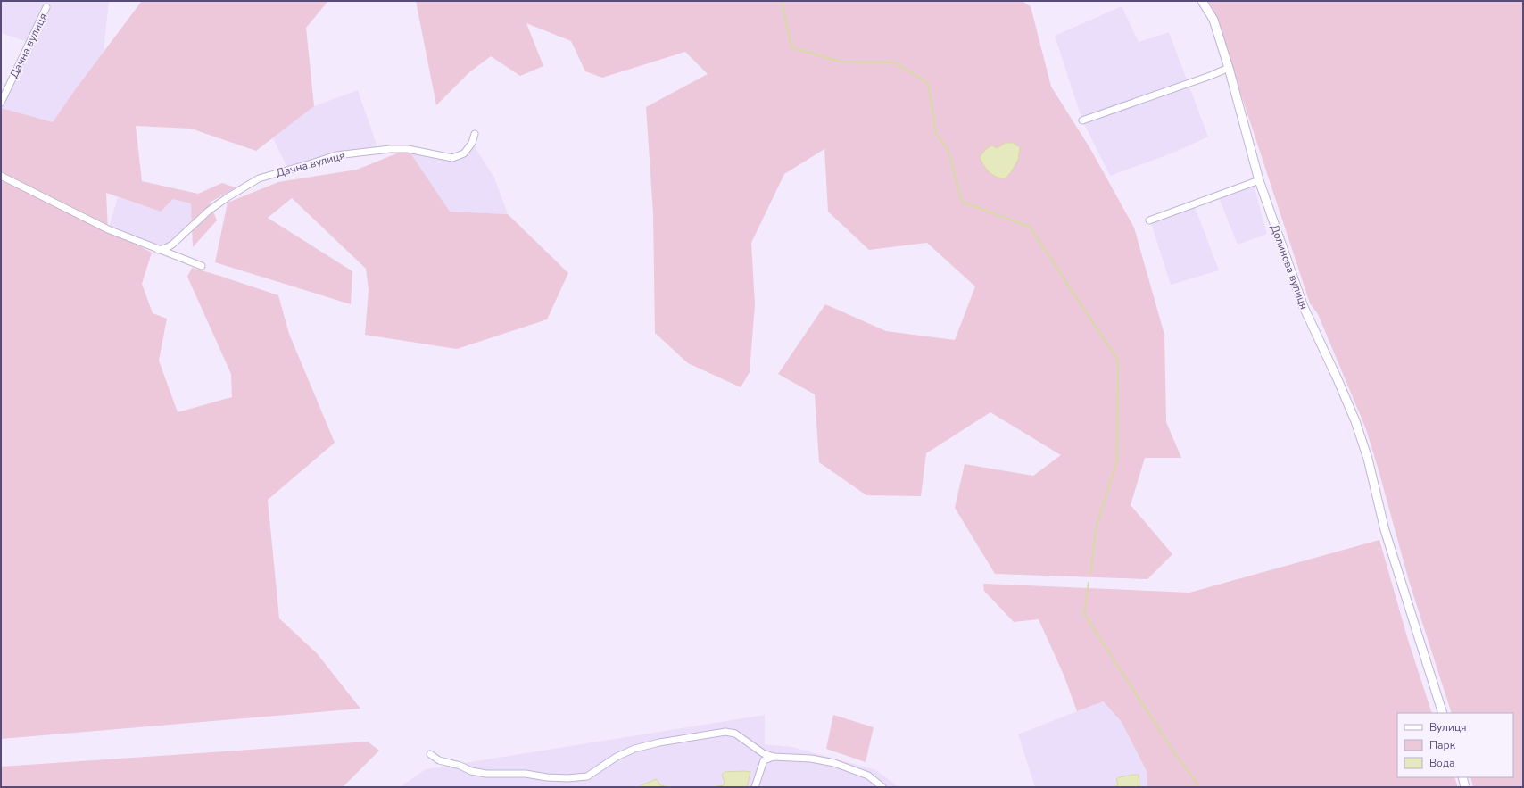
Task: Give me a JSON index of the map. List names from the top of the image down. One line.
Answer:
{"streets":{"street":["Дачна вулиця","Долинова вулиця"]},"legend":["Вулиця","Парк","Вода"]}
